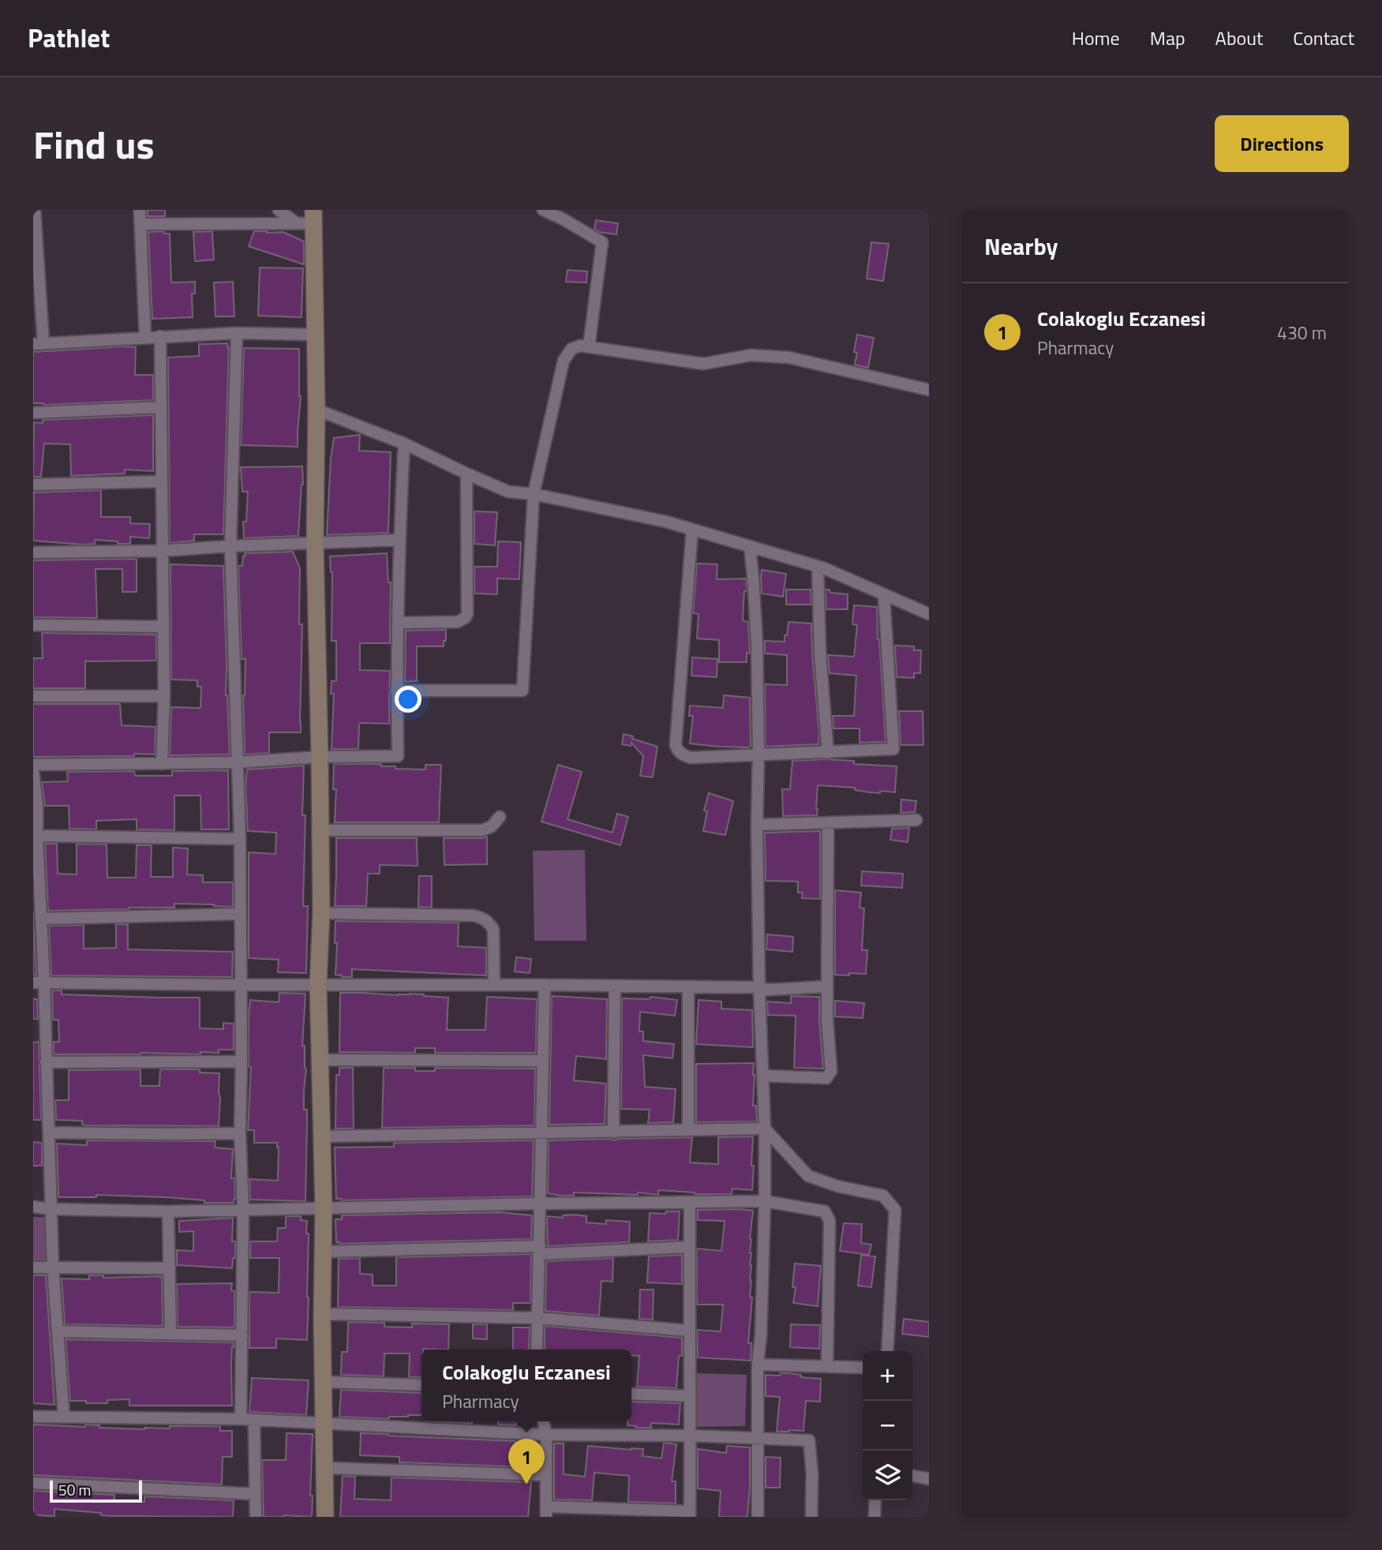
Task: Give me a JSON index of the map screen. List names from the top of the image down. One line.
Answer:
{"scale_bar":"50 m","page":{"header":"Pathlet","nav":["Home","Map","About","Contact"],"title":"Find us","buttons":"Directions","heading":"Nearby","list":[{"mark":"1","name":"Colakoglu Eczanesi","note":"Pharmacy","value":"430 m"}],"popup":["Colakoglu Eczanesi","Pharmacy"],"map_buttons":["+","−"],"pins":"1","scale":"50 m"}}
